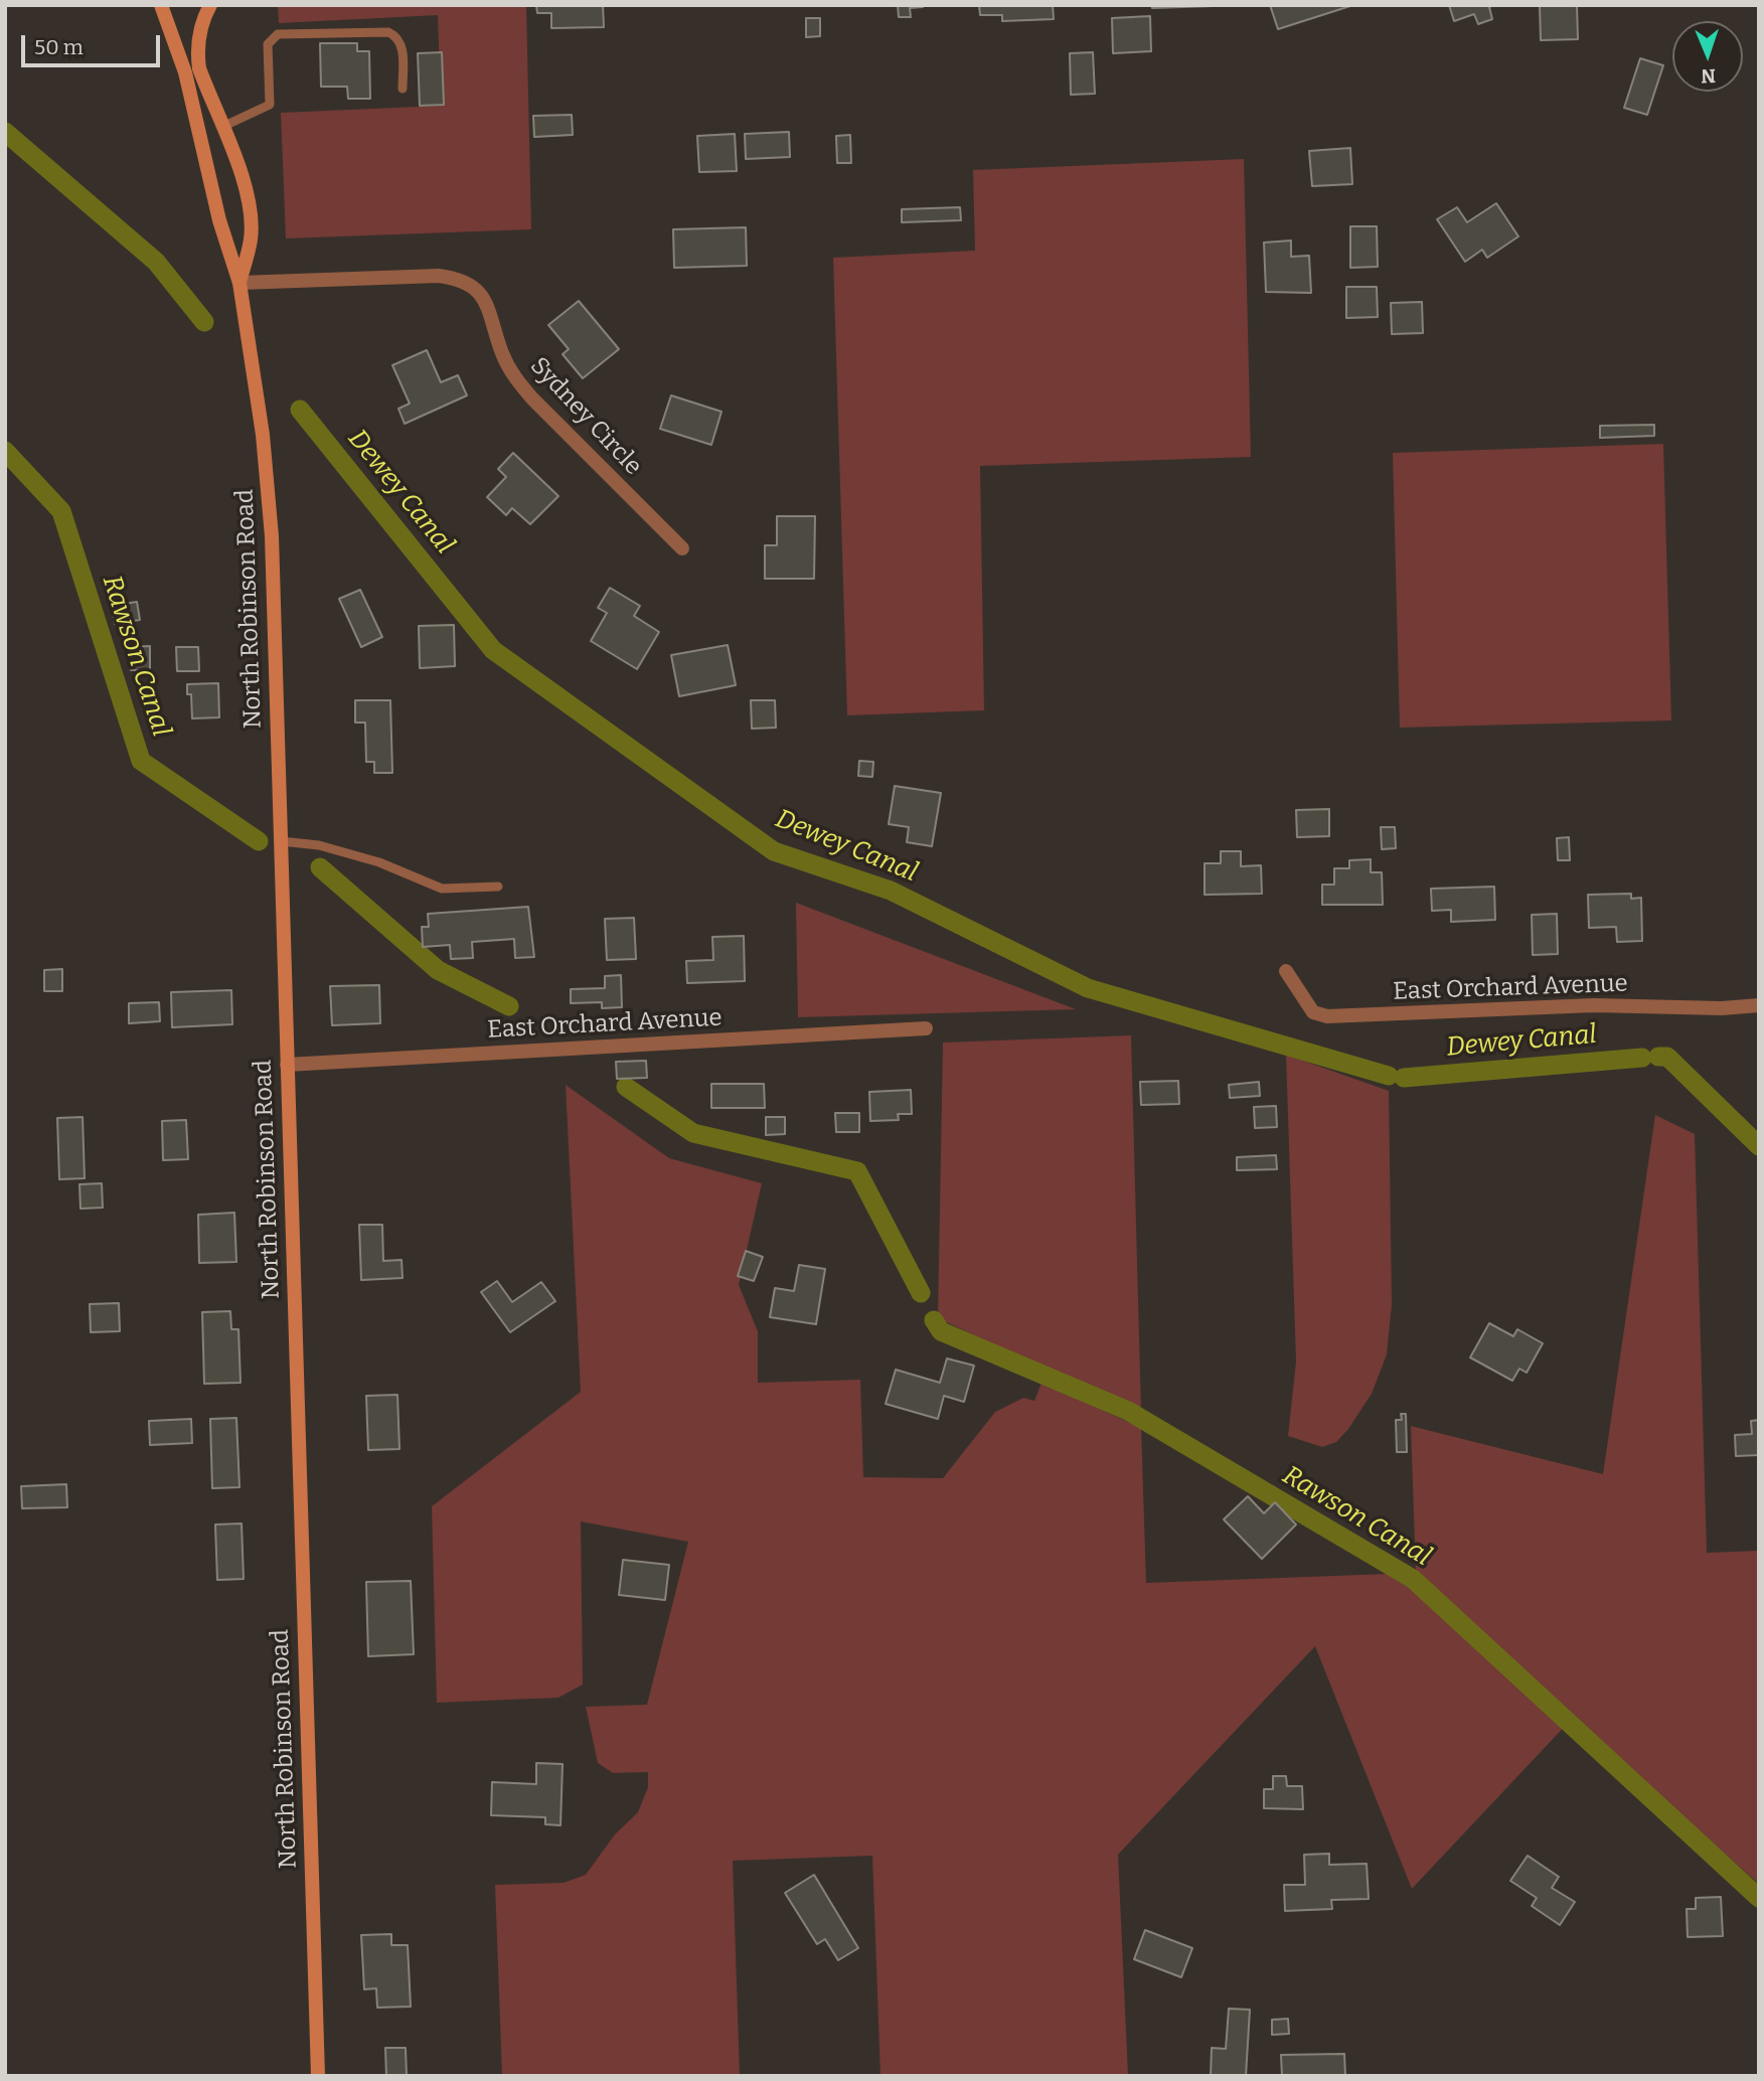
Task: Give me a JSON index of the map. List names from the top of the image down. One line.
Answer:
{"streets":{"street":["Sydney Circle","North Robinson Road","East Orchard Avenue"]},"crossings":[["Sydney Circle","North Robinson Road"],["North Robinson Road","East Orchard Avenue"]],"water":["Dewey Canal","Rawson Canal"],"scale_bar":"50 m","north":"bottom"}
